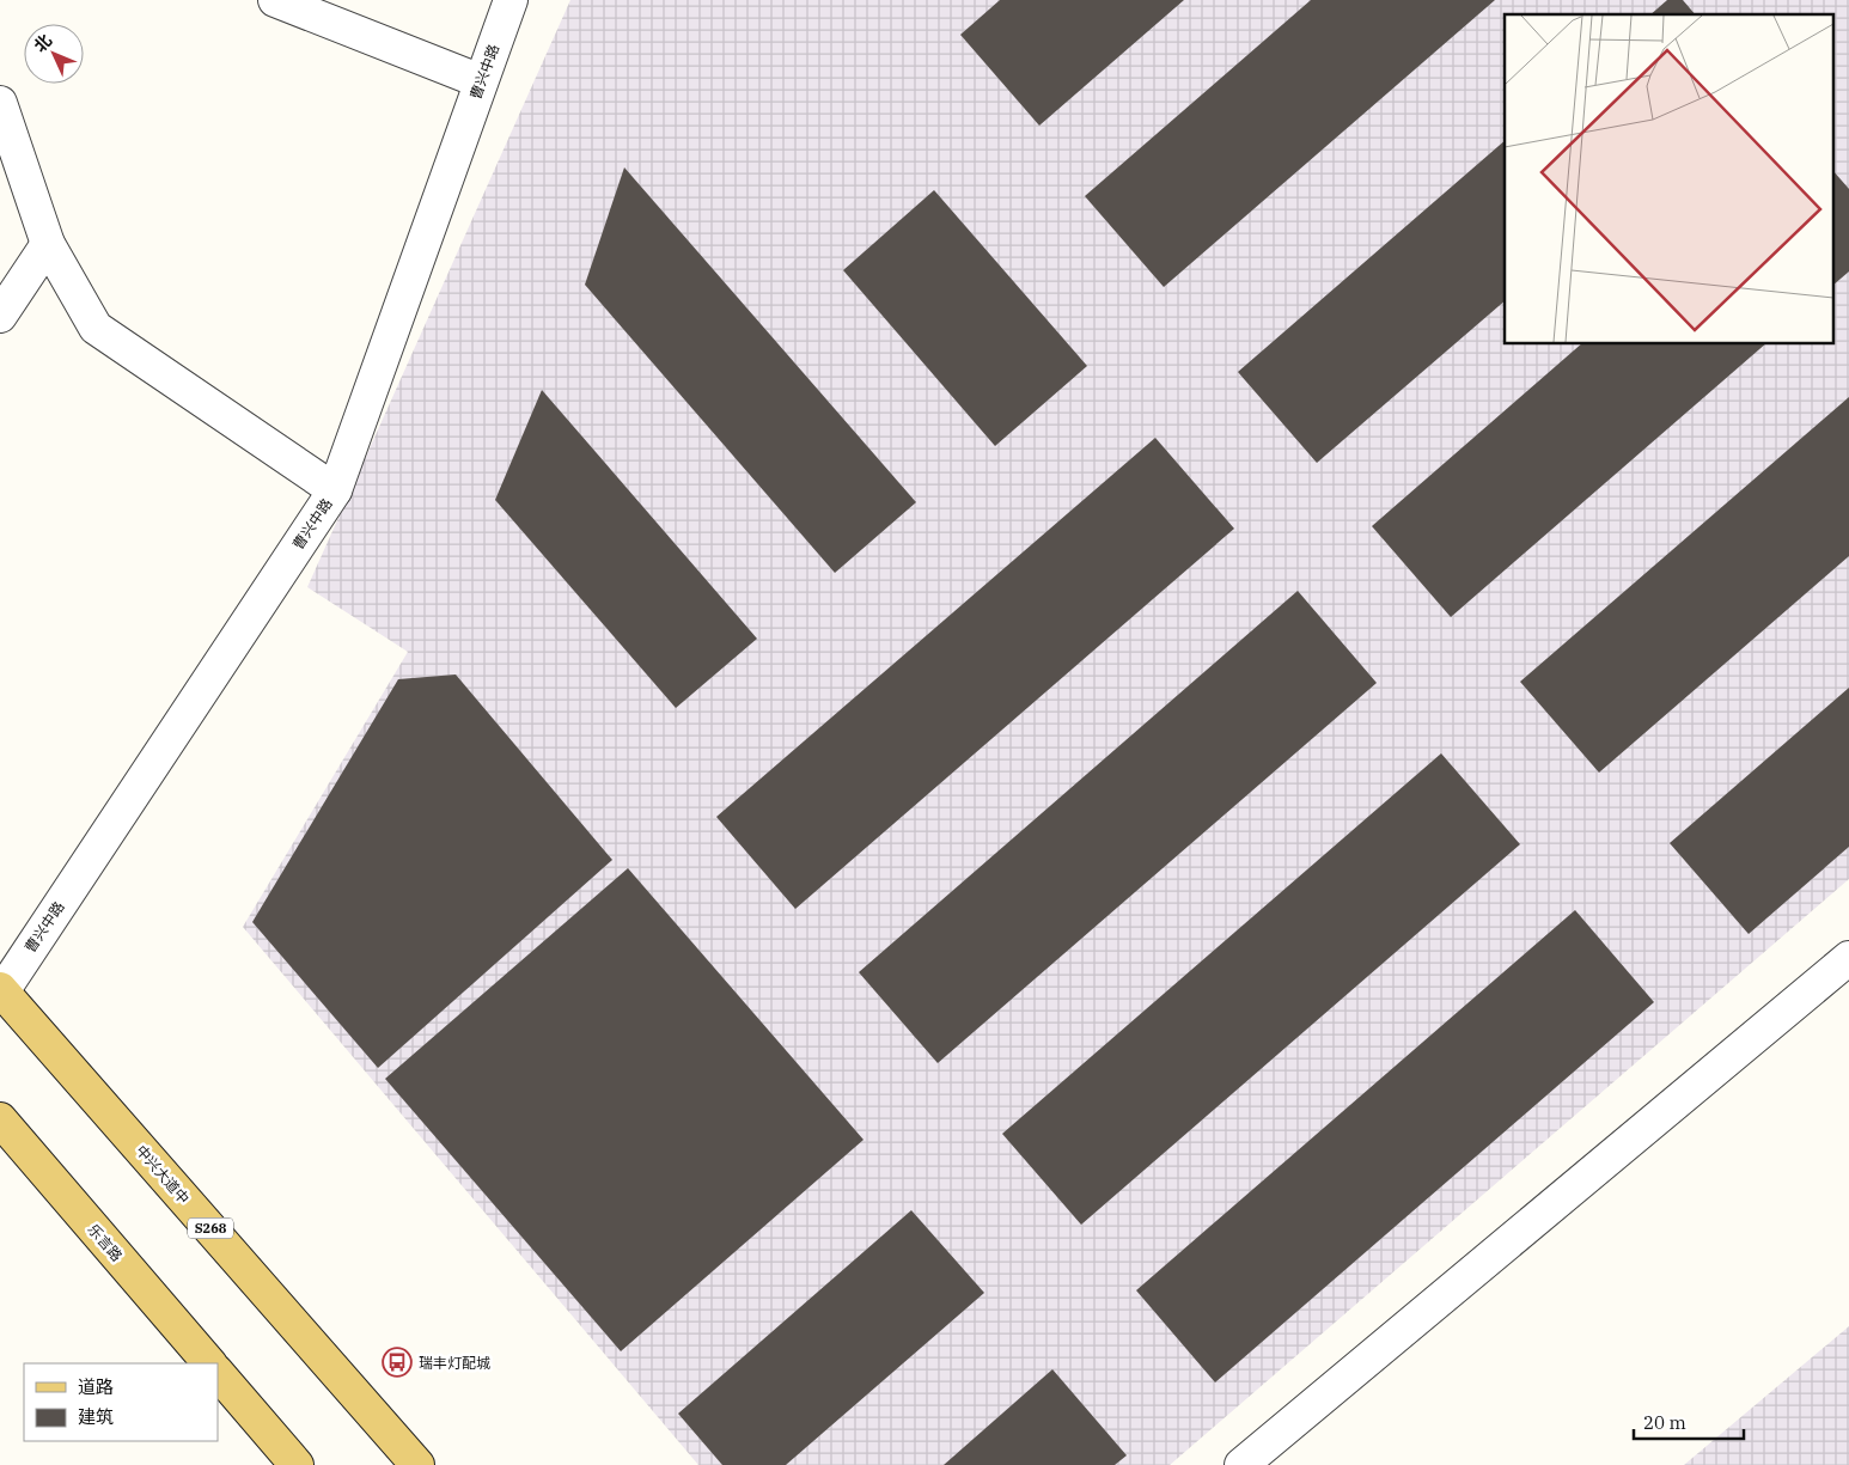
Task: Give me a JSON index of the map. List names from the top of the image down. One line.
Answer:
{"streets":{"main road":["中兴大道中","S268","乐言路"],"street":["曹兴中路"]},"crossings":[["曹兴中路","中兴大道中"]],"places":{"bus stop":["瑞丰灯配城"]},"legend":["道路","建筑"],"scale_bar":"20 m","north":"top left"}
